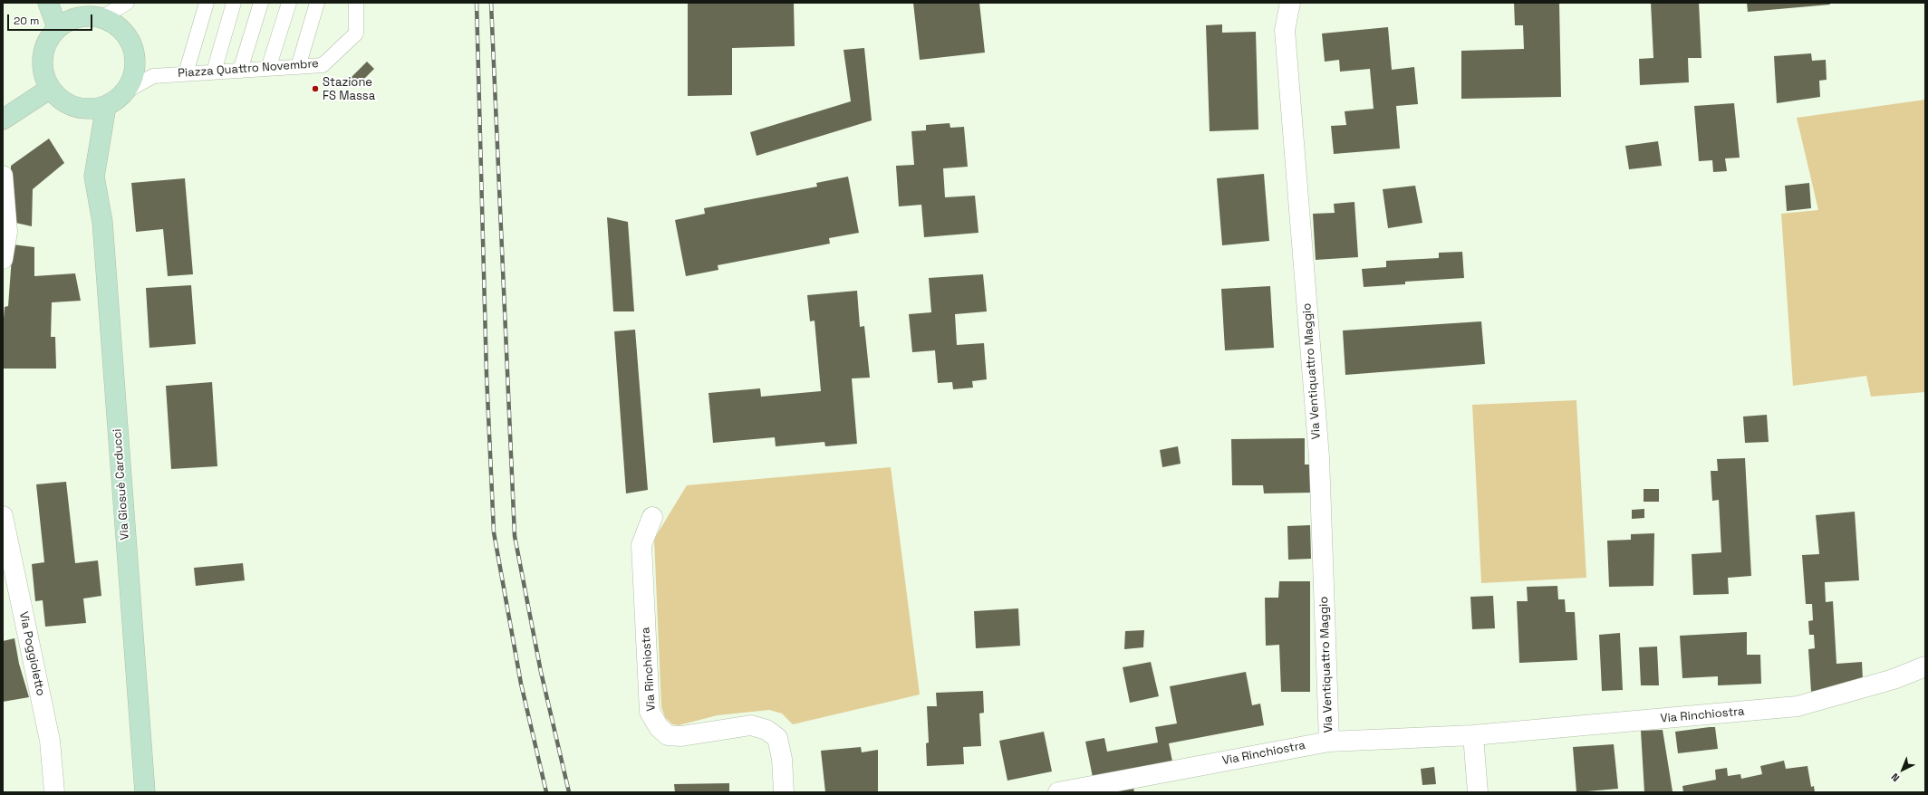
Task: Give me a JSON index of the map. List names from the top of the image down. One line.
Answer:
{"streets":{"main road":["Via Giosuè Carducci"],"street":["Via Ventiquattro Maggio","Via Poggioletto","Via Rinchiostra"],"lane":["Piazza Quattro Novembre"]},"crossings":[["Piazza Quattro Novembre","Via Giosuè Carducci"],["Via Ventiquattro Maggio","Via Rinchiostra"]],"places":["Stazione FS Massa"],"scale_bar":"20 m","north":"bottom left"}
